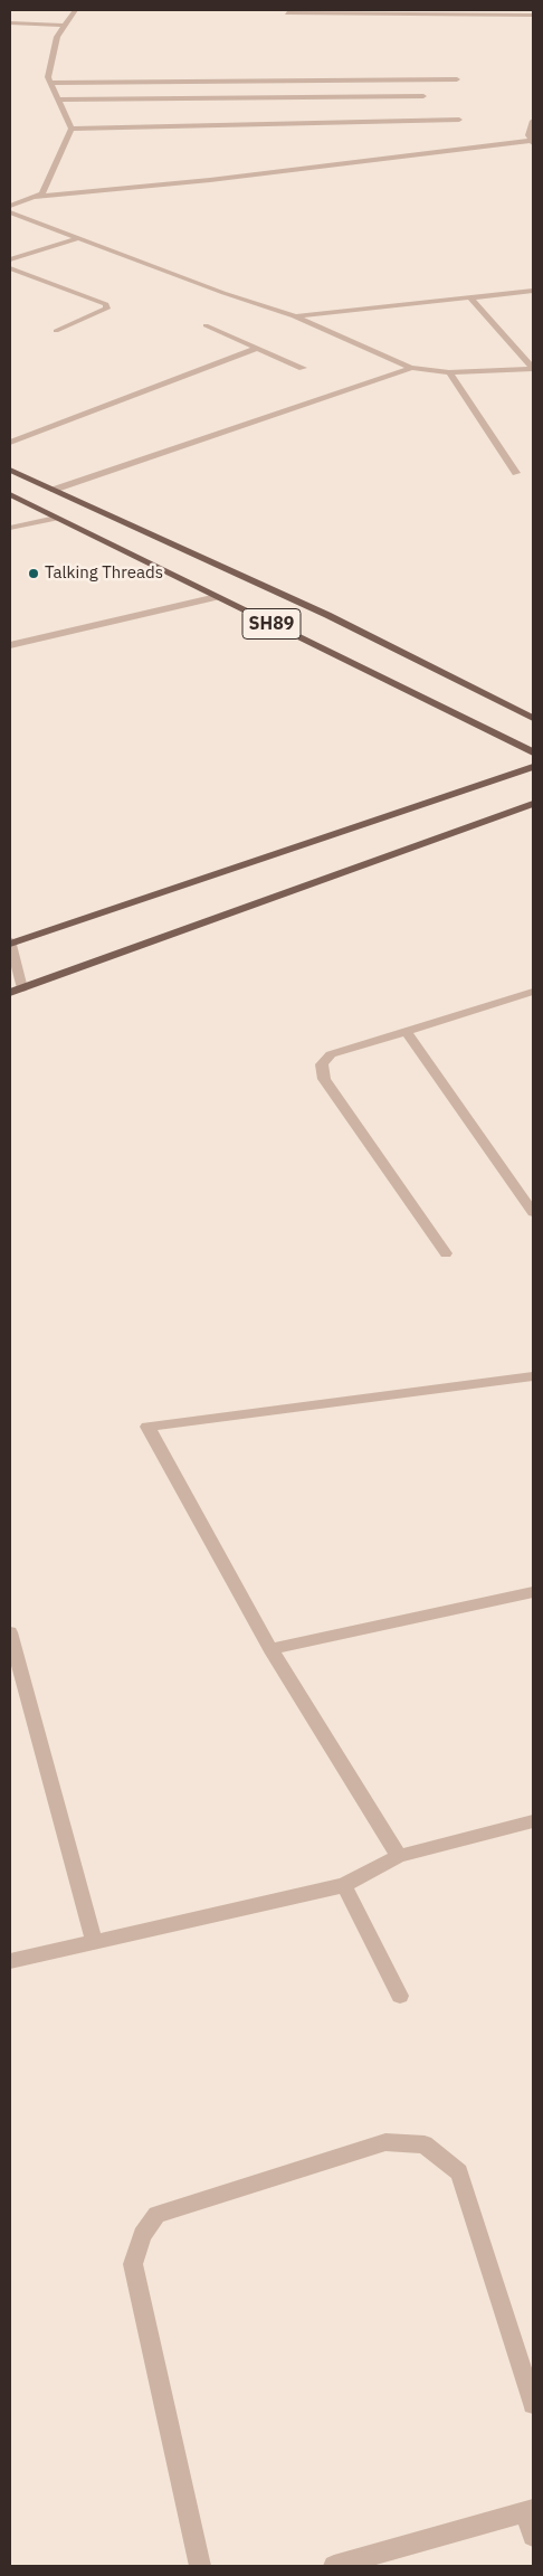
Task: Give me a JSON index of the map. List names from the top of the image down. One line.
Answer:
{"streets":{"main road":["SH89"]},"places":["Talking Threads"]}
